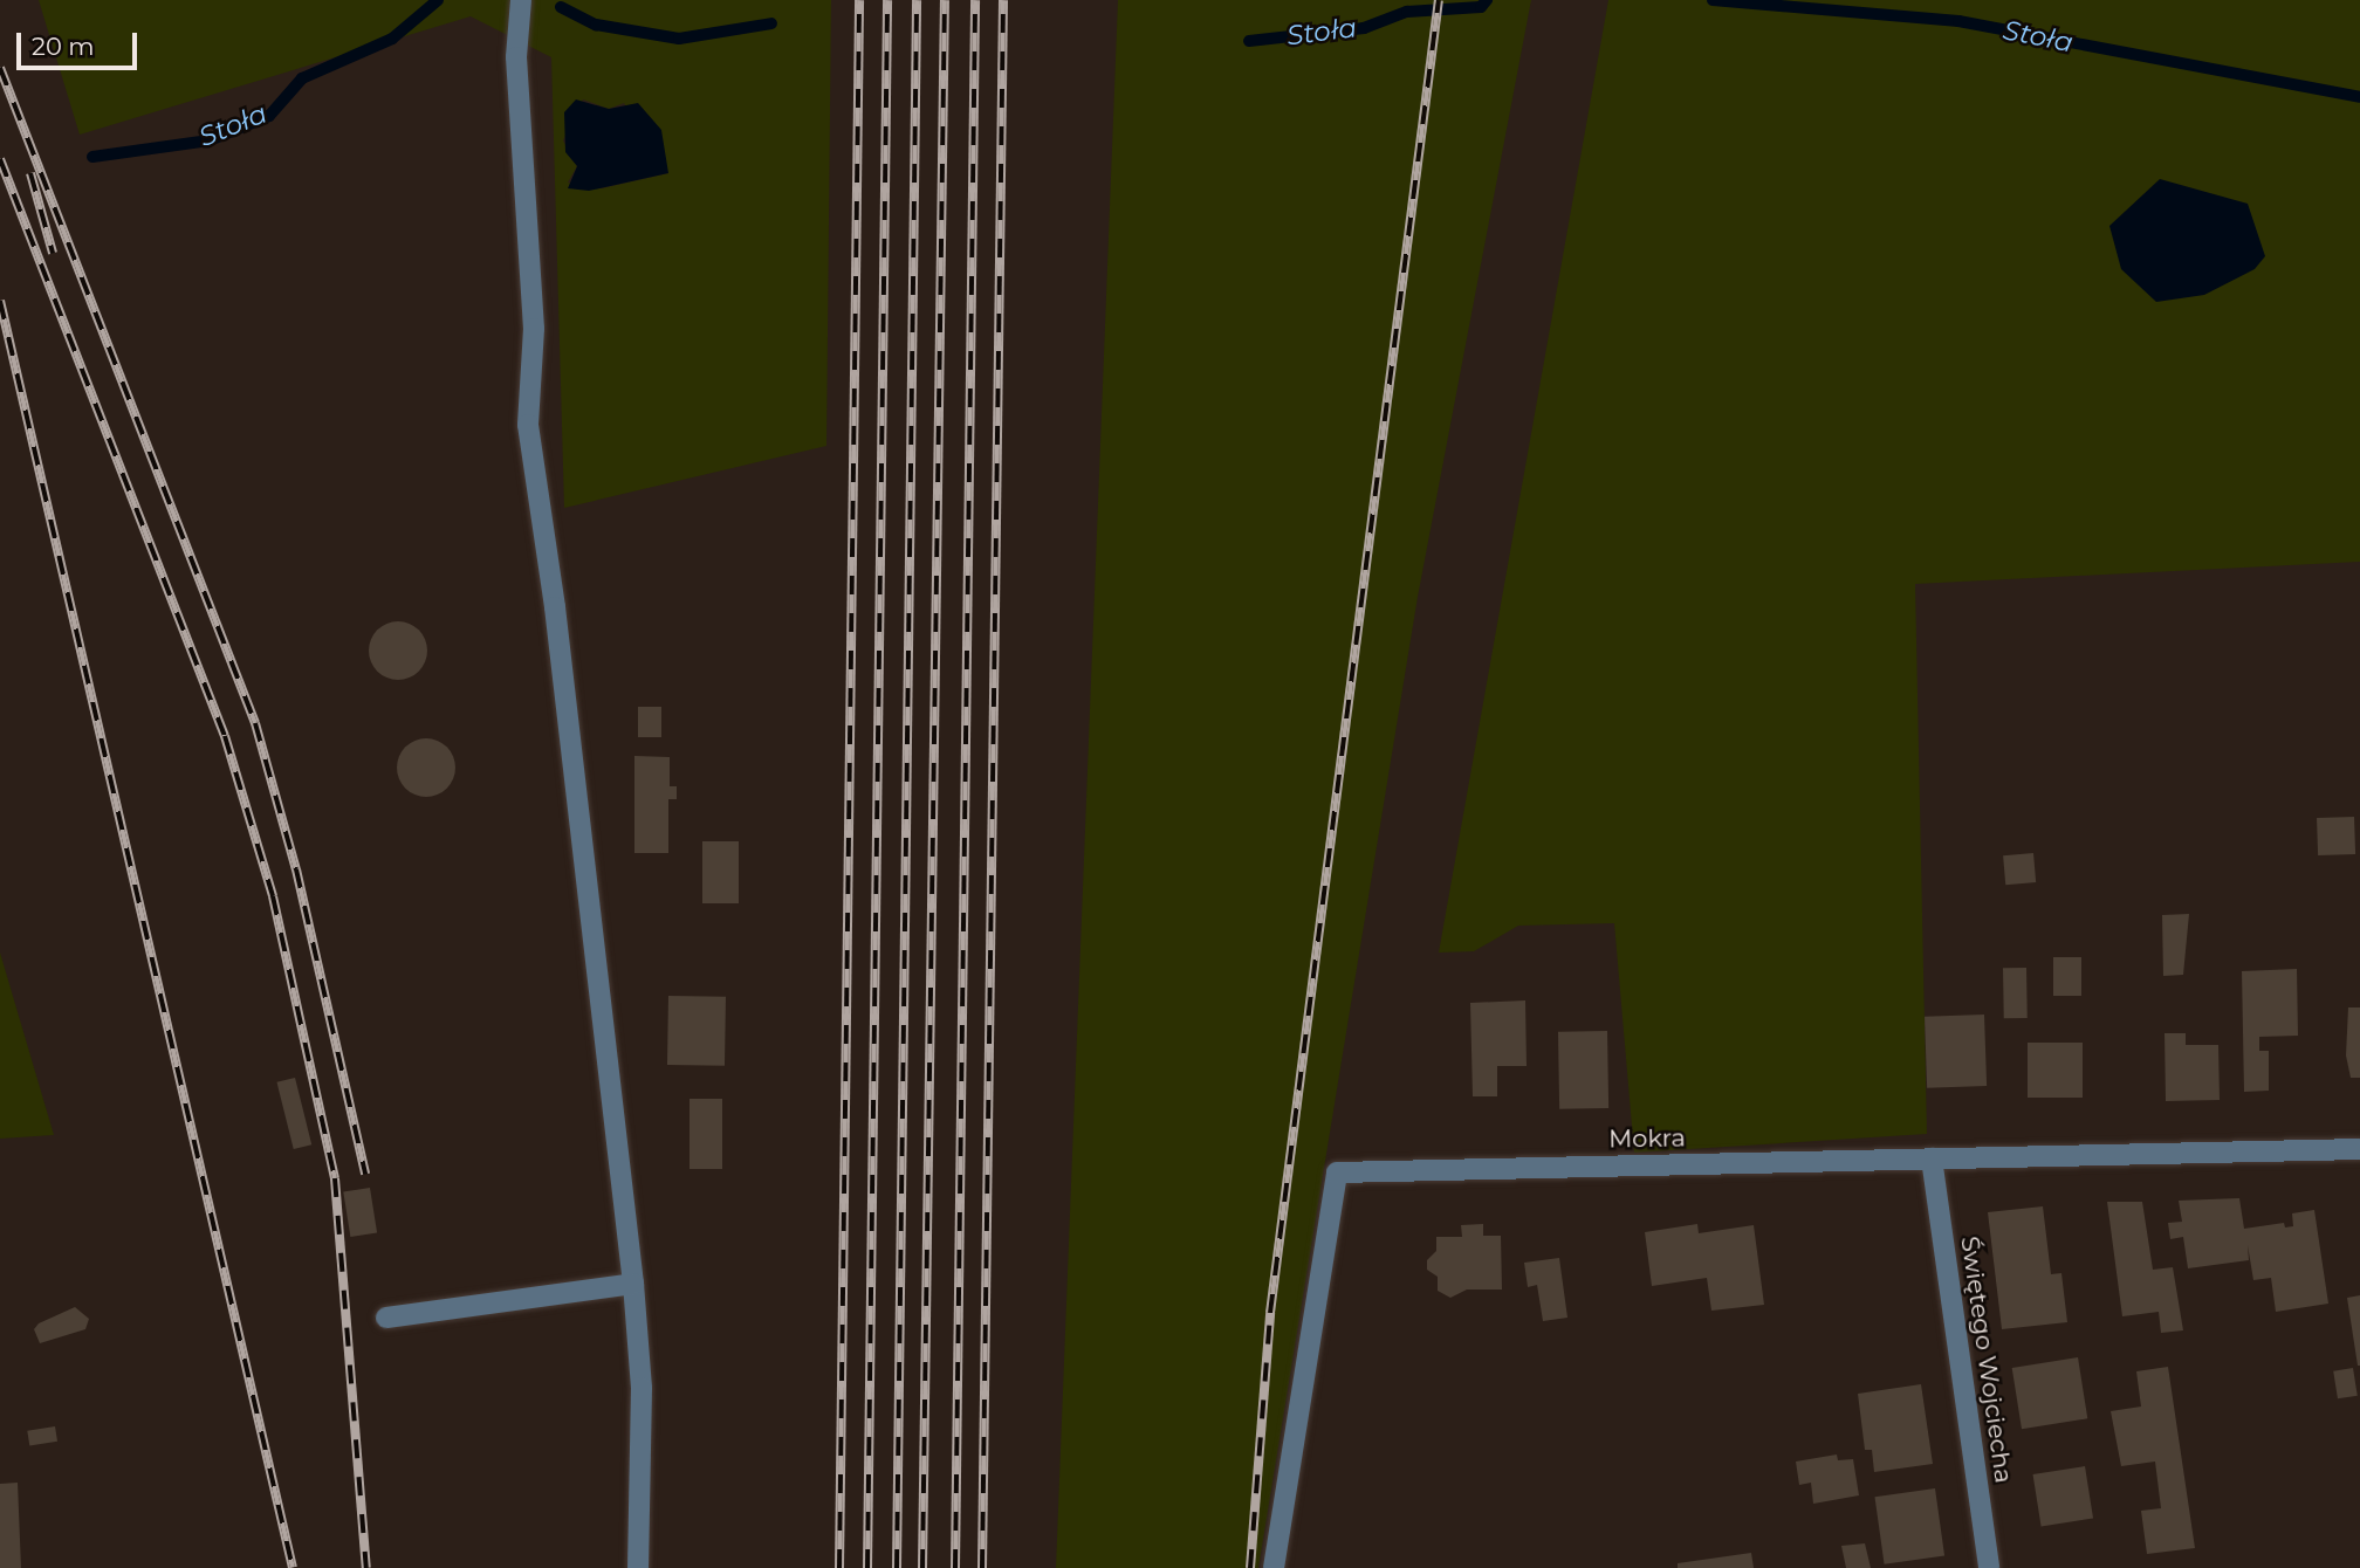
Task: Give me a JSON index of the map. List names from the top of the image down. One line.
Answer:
{"streets":{"street":["Mokra","Świętego Wojciecha"]},"crossings":[["Mokra","Świętego Wojciecha"]],"water":["Stoła"],"scale_bar":"20 m"}
